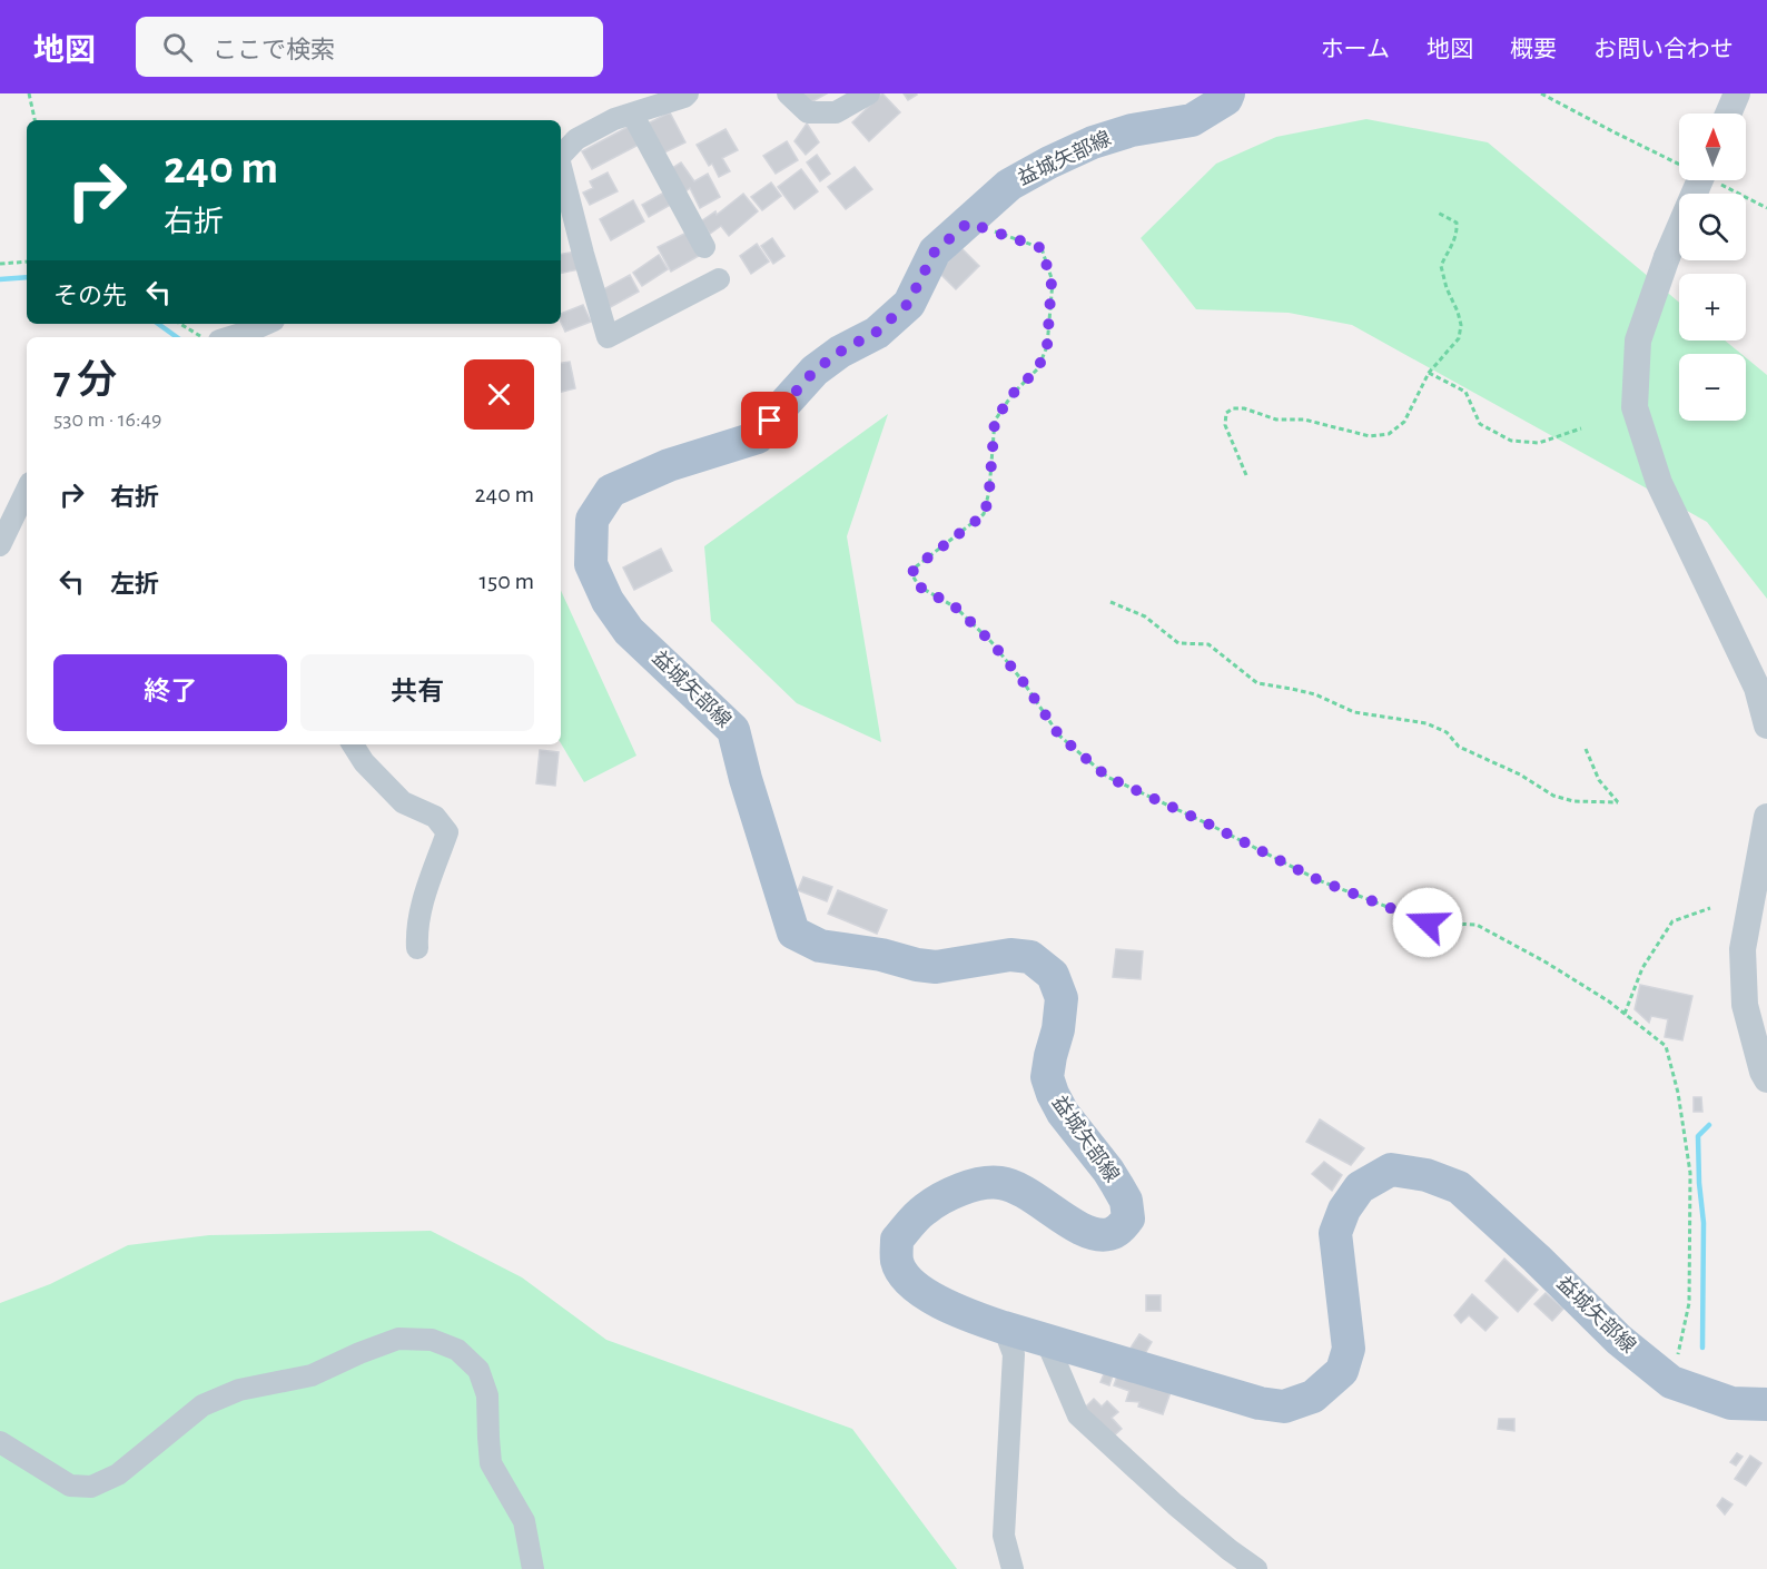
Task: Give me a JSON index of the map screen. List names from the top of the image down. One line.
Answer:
{"streets":{"main road":["益城矢部線"]},"north":"top","page":{"header":"地図","search":"ここで検索","nav":["ホーム","地図","概要","お問い合わせ"],"map_buttons":["+","−"],"turn":["240 m","右折"],"then":"その先","heading":["7 分","530 m · 16:49"],"list":[{"name":"右折","value":"240 m"},{"name":"左折","value":"150 m"}],"buttons":["終了","共有"]}}
